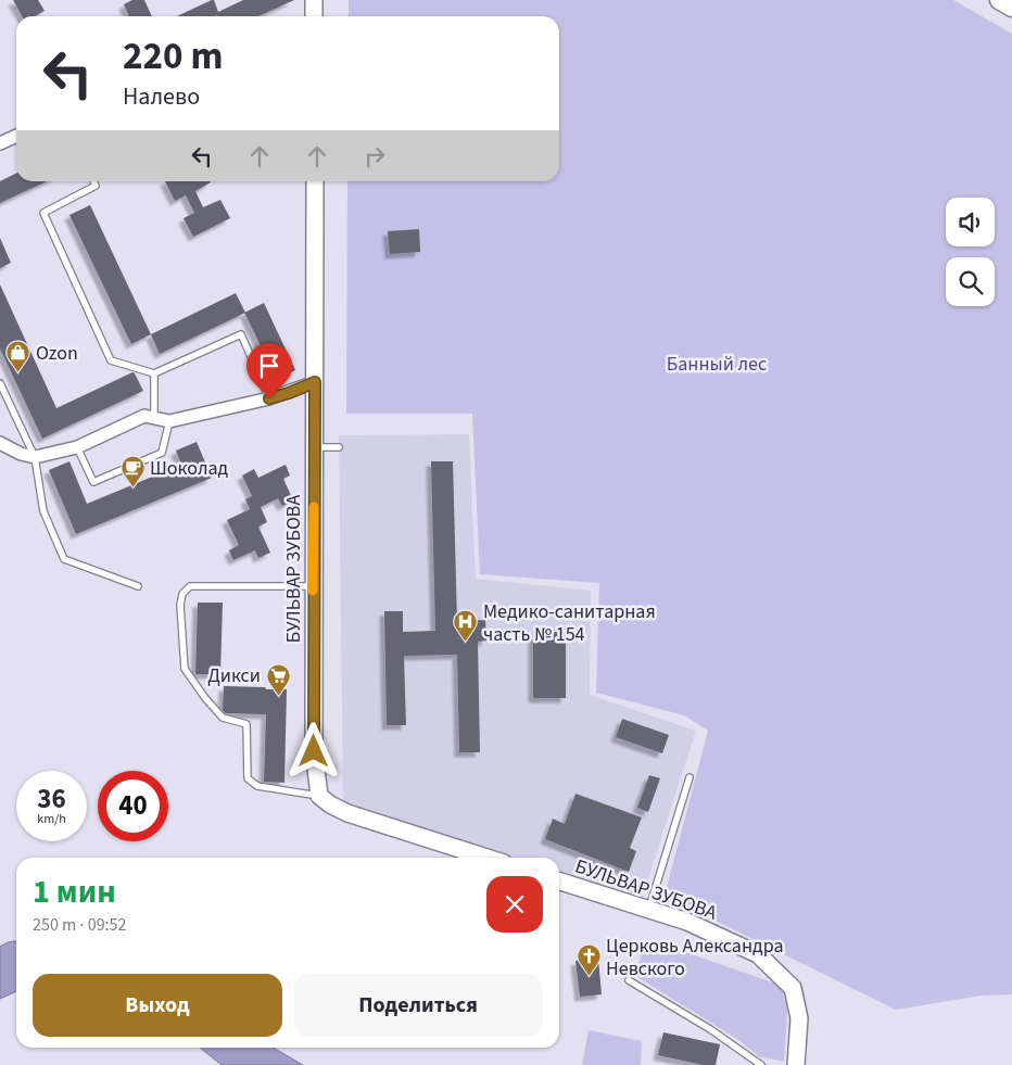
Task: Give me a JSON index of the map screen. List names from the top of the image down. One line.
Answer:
{"streets":{"street":["БУЛЬВАР ЗУБОВА"]},"parks":["Банный лес"],"places":{"shop":["Ozon"],"cafe":["Шоколад"],"hospital":["Медико-санитарная часть № 154"],"supermarket":["Дикси"],"church":["Церковь Александра Невского"]},"page":{"turn":["220 m","Налево"],"speed":"36 km/h","limit":"40","heading":["1 мин","250 m · 09:52"],"buttons":["Выход","Поделиться"]}}
